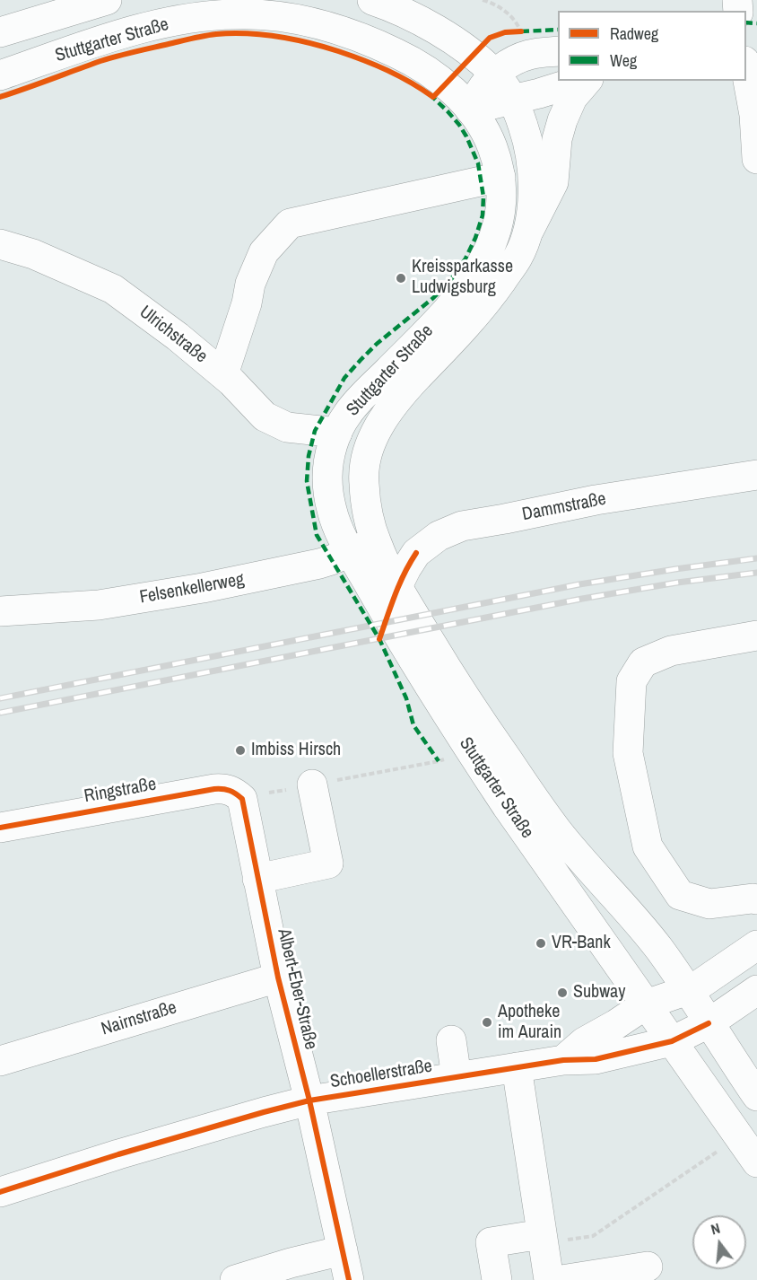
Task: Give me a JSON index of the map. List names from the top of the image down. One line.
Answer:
{"streets":{"street":["Stuttgarter Straße","Ulrichstraße","Dammstraße","Felsenkellerweg","Ringstraße","Albert-Eber-Straße","Nairnstraße","Schoellerstraße"]},"crossings":[["Stuttgarter Straße","Ulrichstraße"],["Stuttgarter Straße","Dammstraße"],["Stuttgarter Straße","Felsenkellerweg"],["Stuttgarter Straße","Schoellerstraße"],["Ringstraße","Albert-Eber-Straße"],["Albert-Eber-Straße","Nairnstraße"],["Albert-Eber-Straße","Schoellerstraße"]],"places":["Kreissparkasse Ludwigsburg","Imbiss Hirsch","VR-Bank","Subway","Apotheke im Aurain"],"legend":["Radweg","Weg"],"north":"top"}
